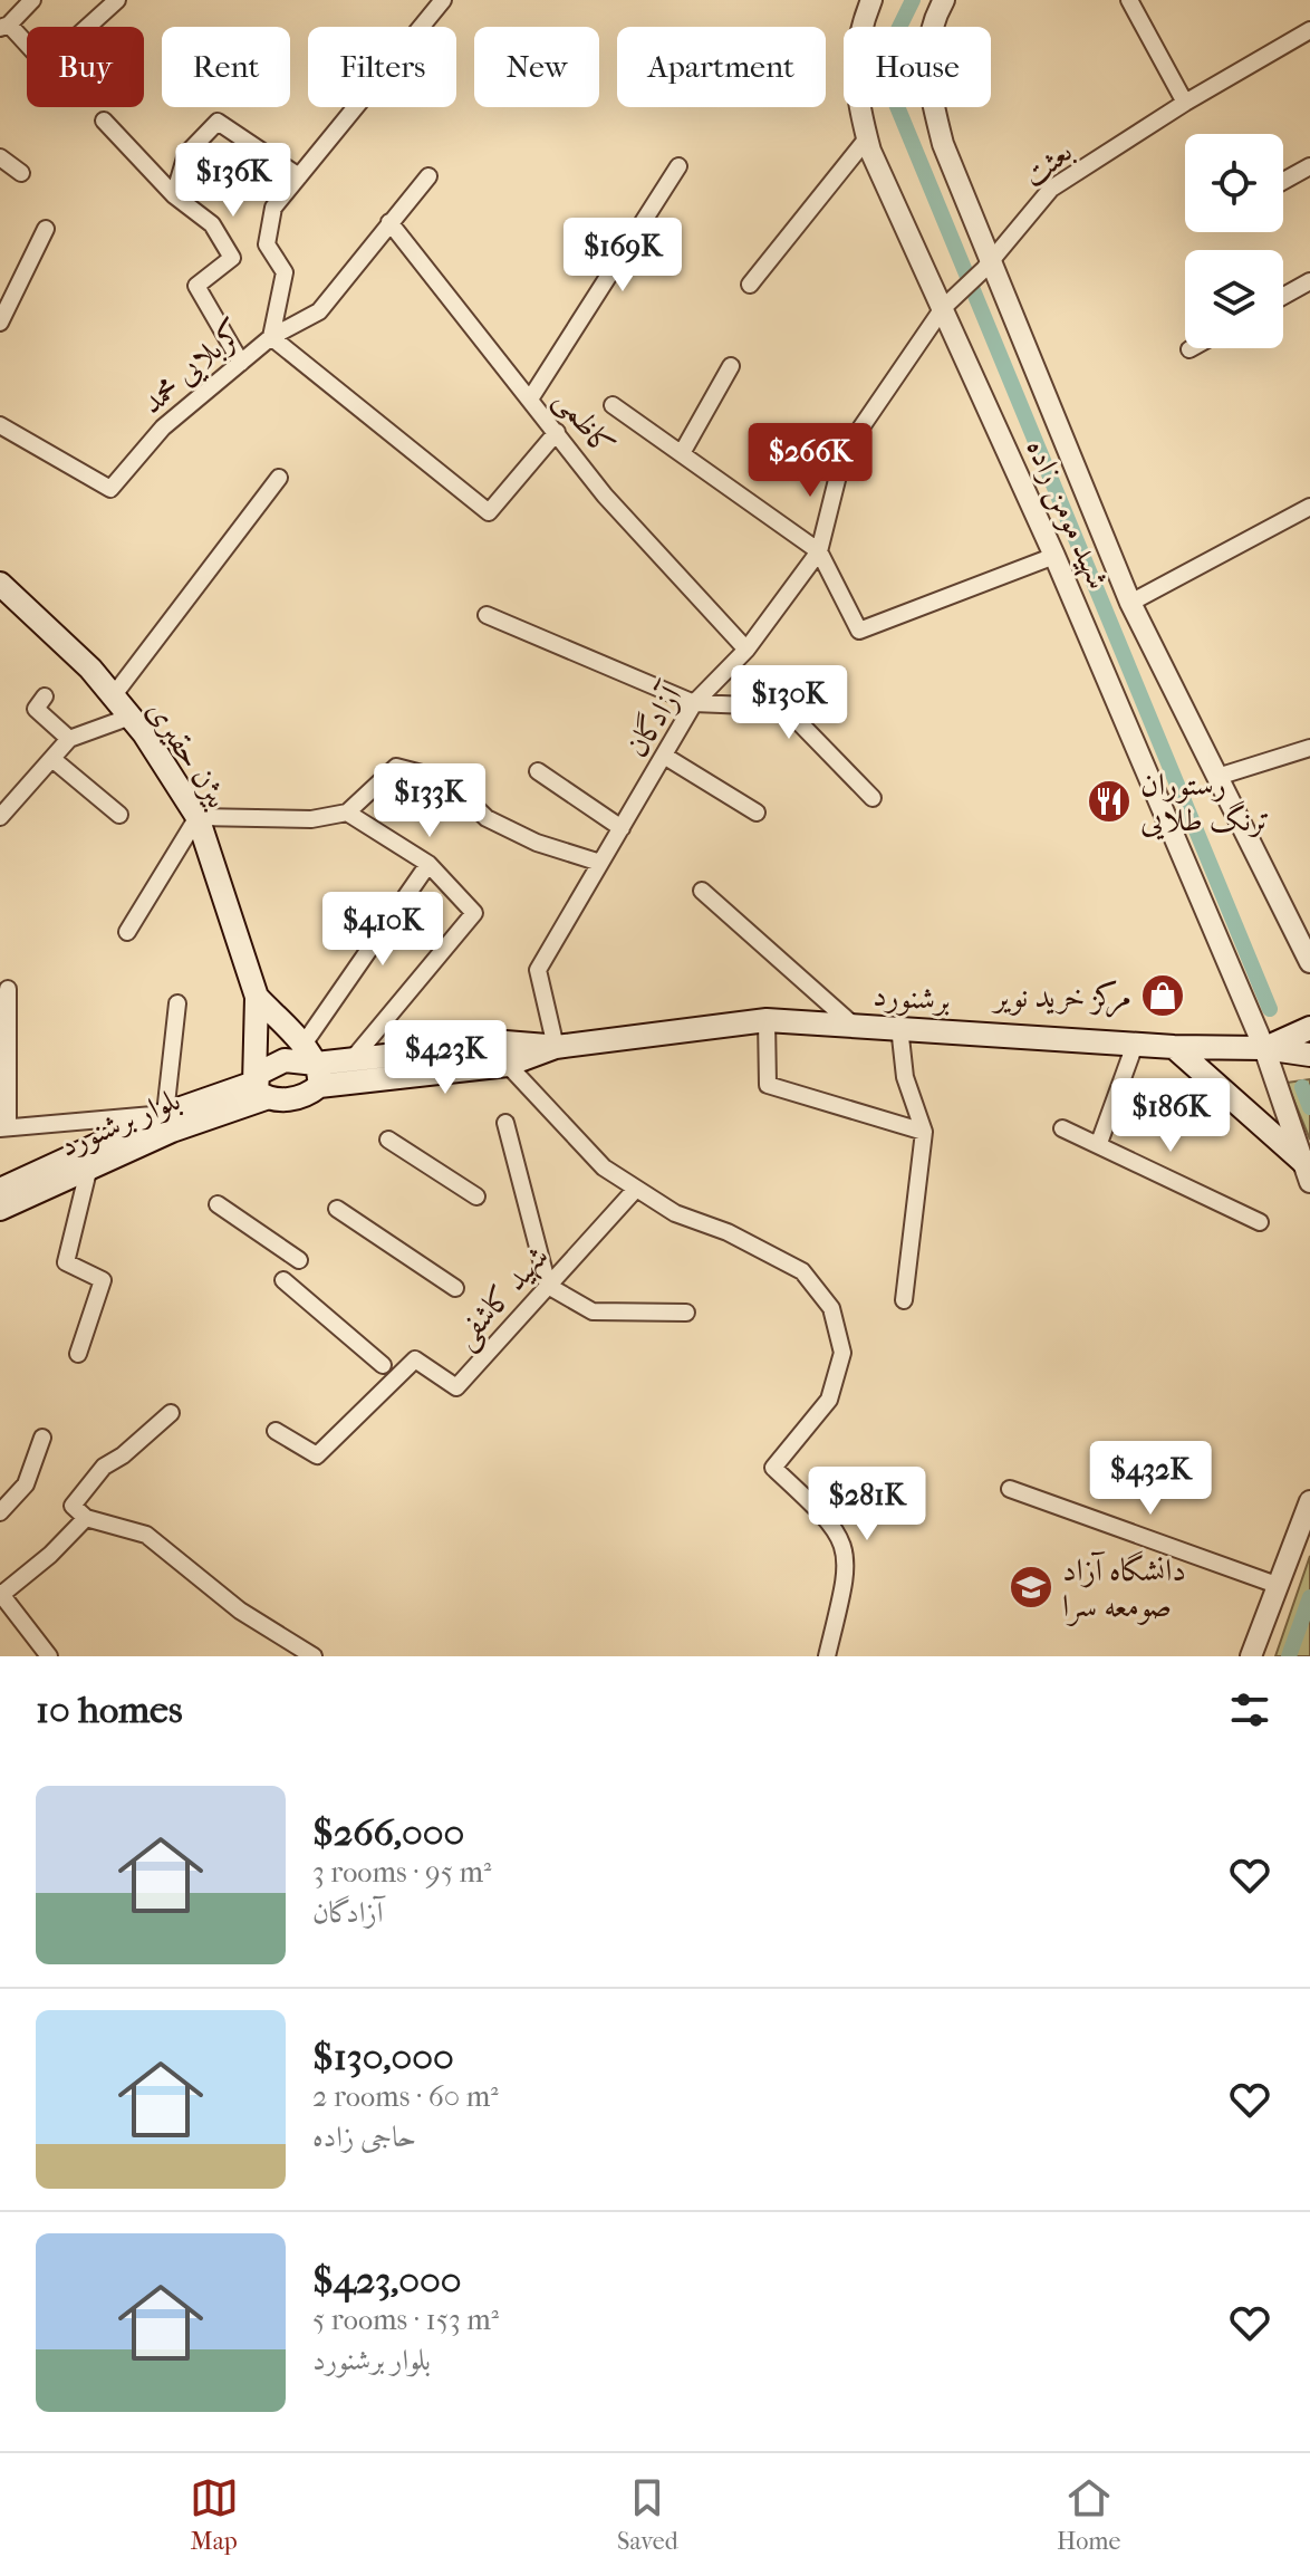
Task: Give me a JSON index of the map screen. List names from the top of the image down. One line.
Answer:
{"streets":{"main road":["بیژن حقیری","برشنورد","بلوار برشنورد"],"street":["بعثت","کربلایی محمد","کاظمی","شهید مومن زاده","آزادگان","شهید کاشفی"]},"crossings":[["بعثت","شهید مومن زاده"],["بعثت","آزادگان"],["کاظمی","آزادگان"],["شهید مومن زاده","آزادگان"],["شهید مومن زاده","برشنورد"],["آزادگان","برشنورد"]],"places":{"restaurant":["رستوران ترنگ طلایی"],"shop":["مرکز خرید نویر"],"school or university":["دانشگاه آزاد صومعه سرا"]},"page":{"chip":["Buy","Rent","Filters","New","Apartment","House"],"price":["$136K","$169K","$266K","$130K","$133K","$410K","$423K","$186K","$432K","$281K"],"heading":"10 homes","list":[{"name":"$266,000","note":"3 rooms · 95 m² · آزادگان"},{"name":"$130,000","note":"2 rooms · 60 m² · حاجی زاده"},{"name":"$423,000","note":"5 rooms · 153 m² · بلوار برشنورد"}],"tabs":["Map","Saved","Home"]}}
